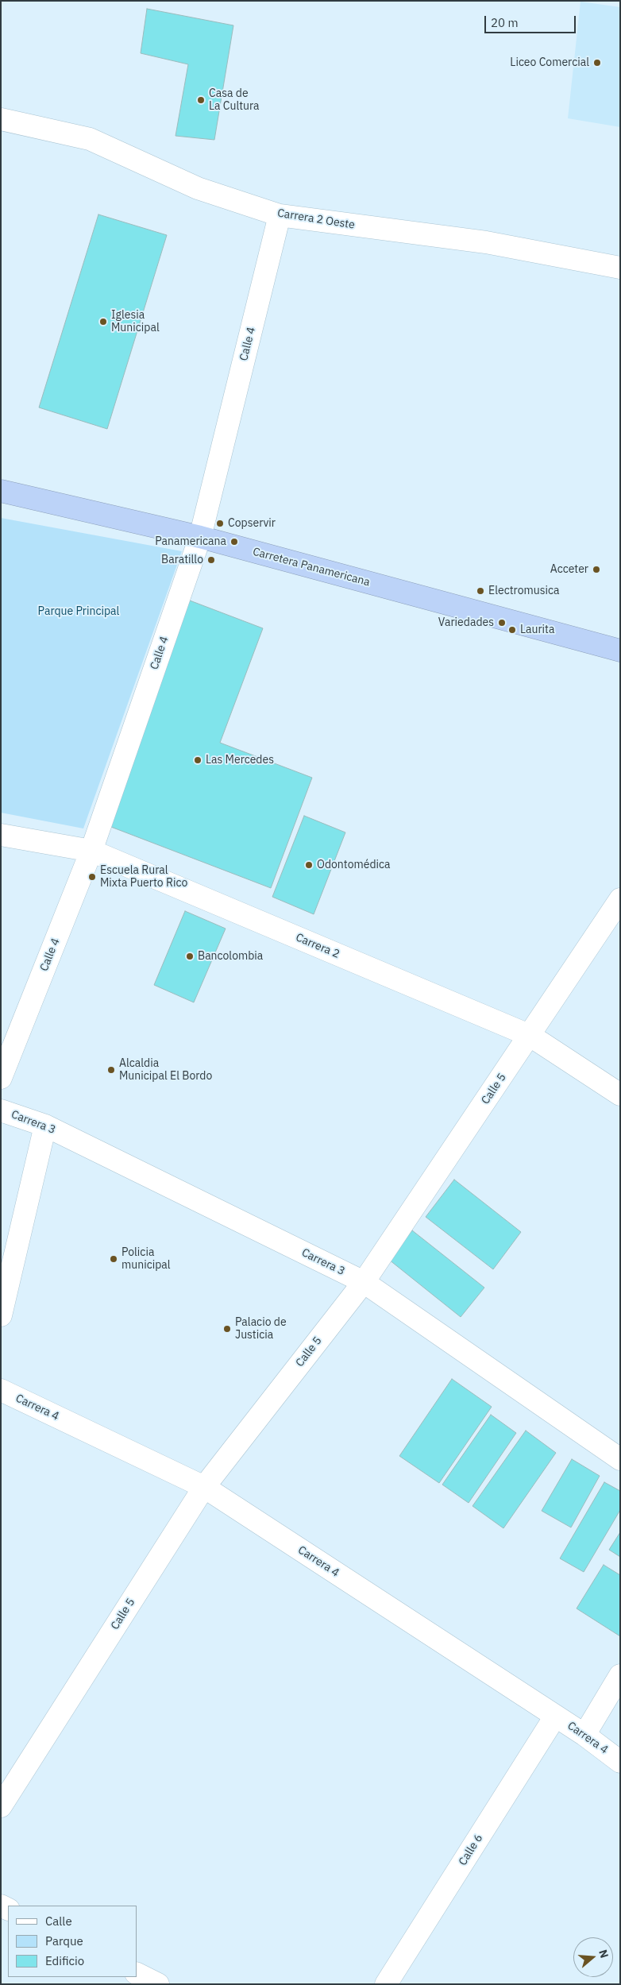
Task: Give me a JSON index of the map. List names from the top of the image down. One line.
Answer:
{"streets":{"highway":["Carretera Panamericana"],"street":["Carrera 2 Oeste","Calle 4","Carrera 2","Calle 5","Carrera 3","Carrera 4","Calle 6"]},"crossings":[["Carrera 2 Oeste","Calle 4"],["Calle 4","Carretera Panamericana"],["Calle 4","Carrera 2"],["Carrera 2","Calle 5"],["Calle 5","Carrera 3"],["Calle 5","Carrera 4"],["Carrera 4","Calle 6"]],"parks":["Parque Principal"],"places":["Liceo Comercial","Casa de La Cultura","Iglesia Municipal","Copservir","Panamericana","Baratillo","Acceter","Electromusica","Variedades","Laurita","Las Mercedes","Odontomédica","Escuela Rural Mixta Puerto Rico","Bancolombia","Alcaldia Municipal El Bordo","Policia municipal","Palacio de Justicia"],"legend":["Calle","Parque","Edificio"],"scale_bar":"20 m","north":"right"}
